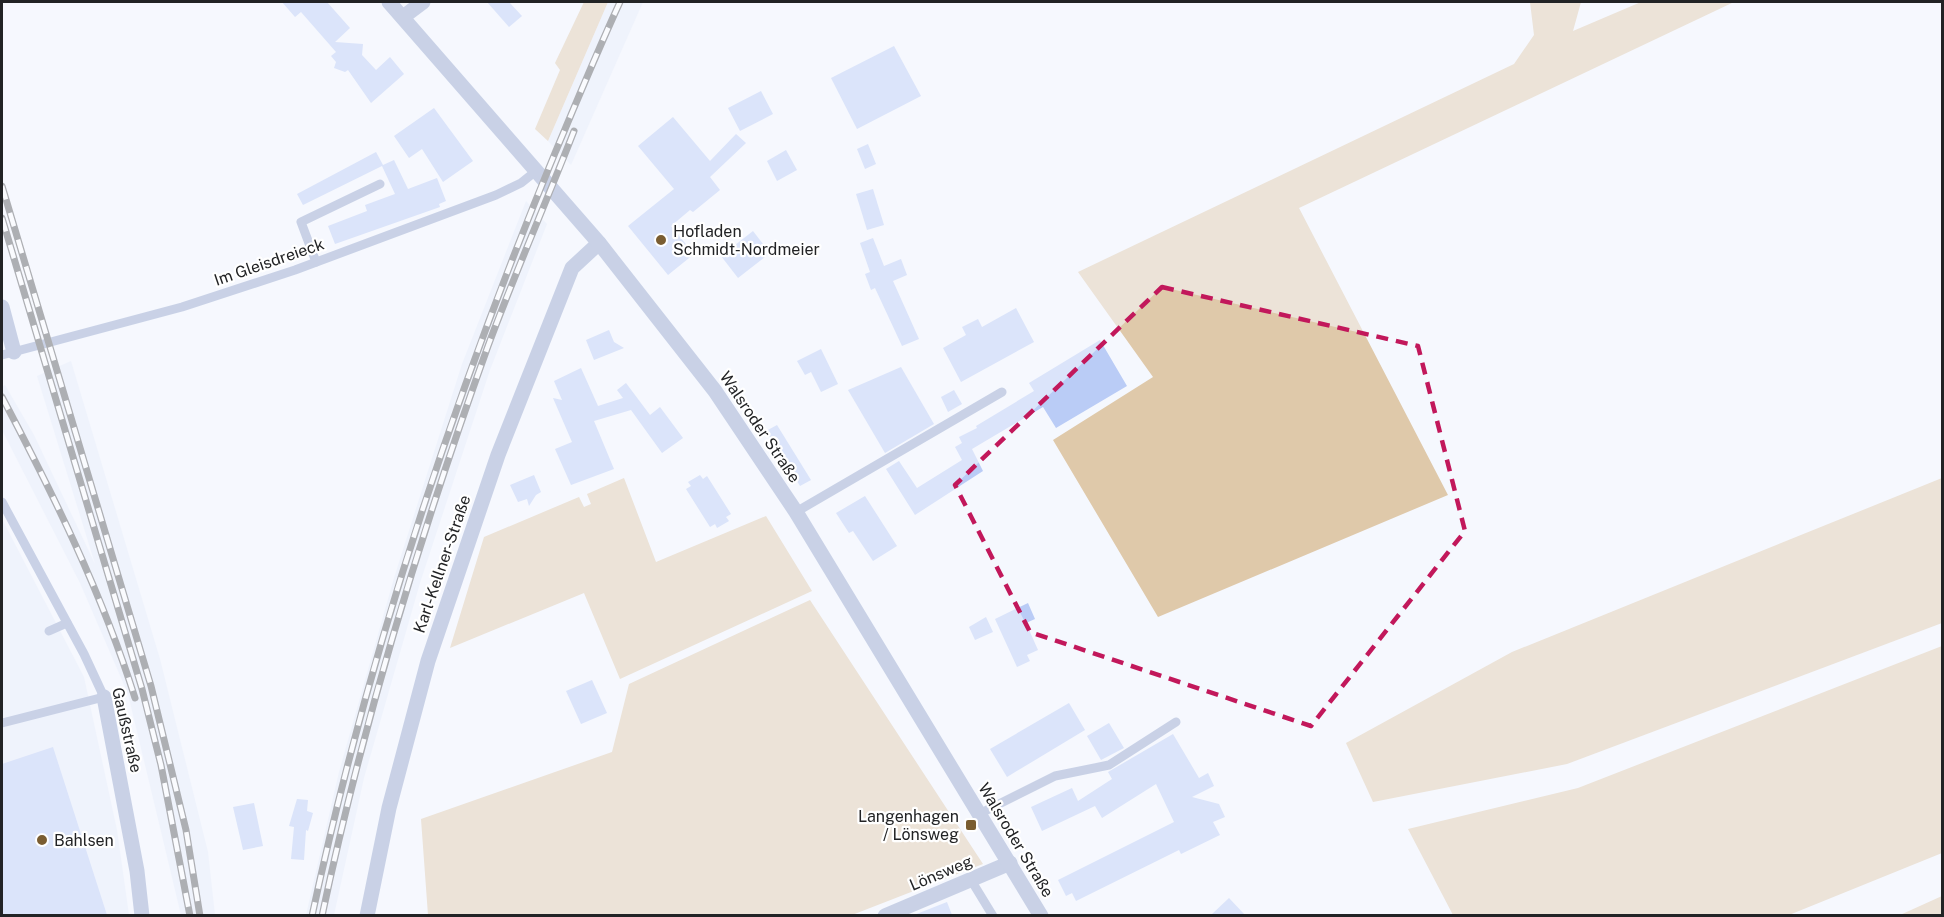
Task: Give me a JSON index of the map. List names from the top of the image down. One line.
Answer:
{"streets":{"street":["Walsroder Straße","Karl-Kellner-Straße","Gaußstraße","Lönsweg"],"lane":["Im Gleisdreieck"]},"crossings":[["Im Gleisdreieck","Walsroder Straße"],["Walsroder Straße","Karl-Kellner-Straße"],["Walsroder Straße","Lönsweg"]],"places":{"other":["Hofladen Schmidt-Nordmeier","Bahlsen"],"transit":["Langenhagen / Lönsweg"]}}
